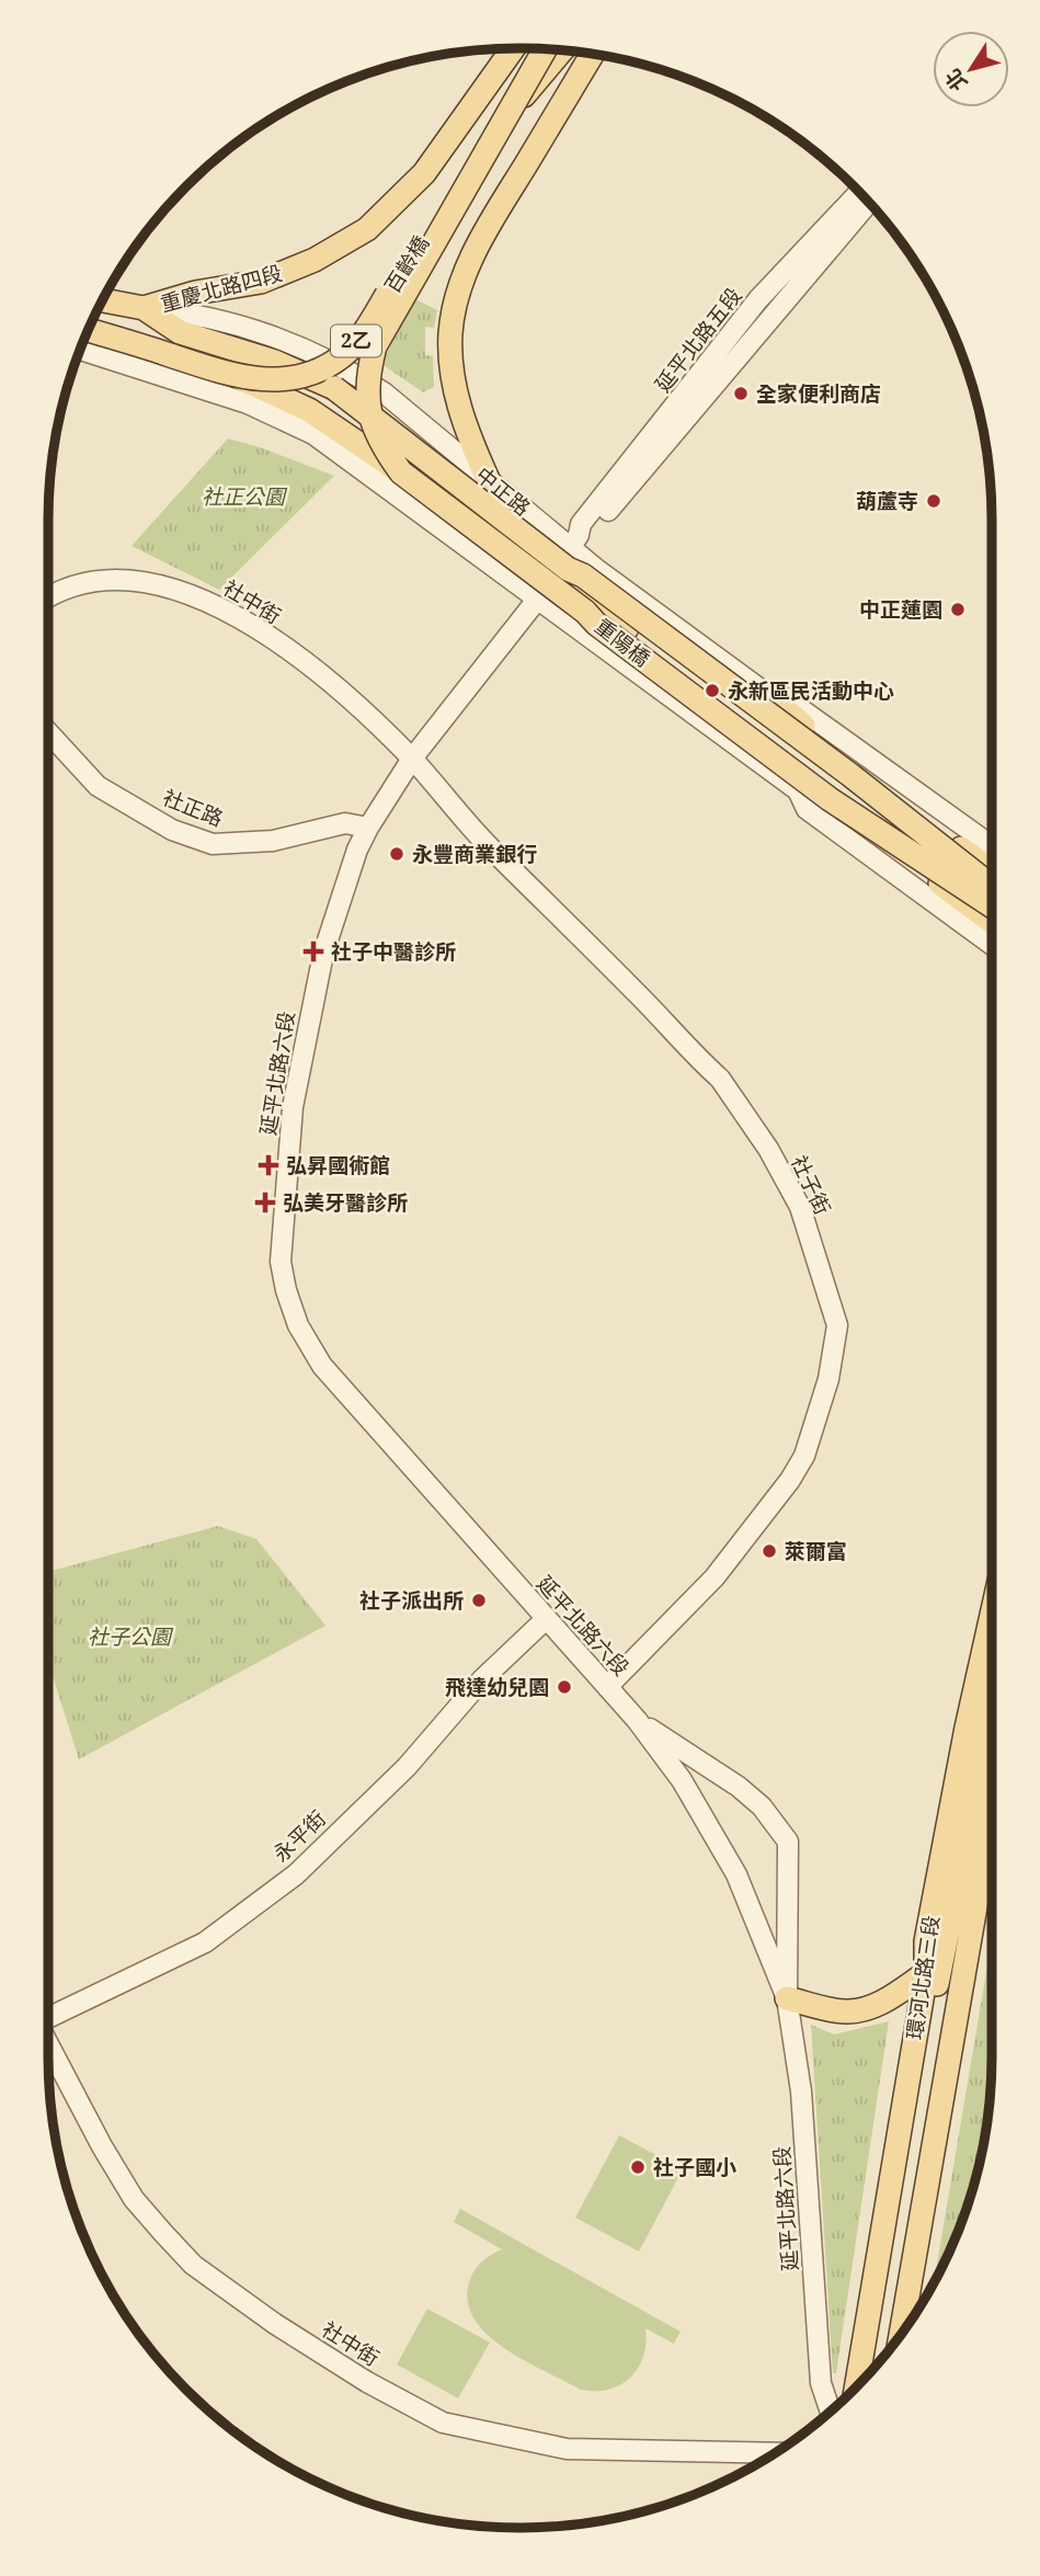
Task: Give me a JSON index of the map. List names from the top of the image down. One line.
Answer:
{"streets":{"main road":["百齡橋","重慶北路四段","2乙","重陽橋","環河北路三段"],"street":["延平北路五段","中正路","社中街","社正路","延平北路六段","社子街","永平街"]},"crossings":[["百齡橋","重陽橋"],["重慶北路四段","中正路"],["重慶北路四段","重陽橋"],["延平北路五段","中正路"],["延平北路五段","重陽橋"],["延平北路五段","延平北路六段"],["中正路","重陽橋"],["社中街","延平北路六段"],["社中街","社子街"],["社正路","延平北路六段"],["延平北路六段","社子街"],["延平北路六段","永平街"]],"parks":["社正公園","社子公園"],"places":{"other":["全家便利商店","葫蘆寺","中正蓮園","永新區民活動中心","永豐商業銀行","萊爾富","社子派出所","飛達幼兒園","社子國小"],"health":["社子中醫診所","弘昇國術館","弘美牙醫診所"]},"north":"bottom left"}
